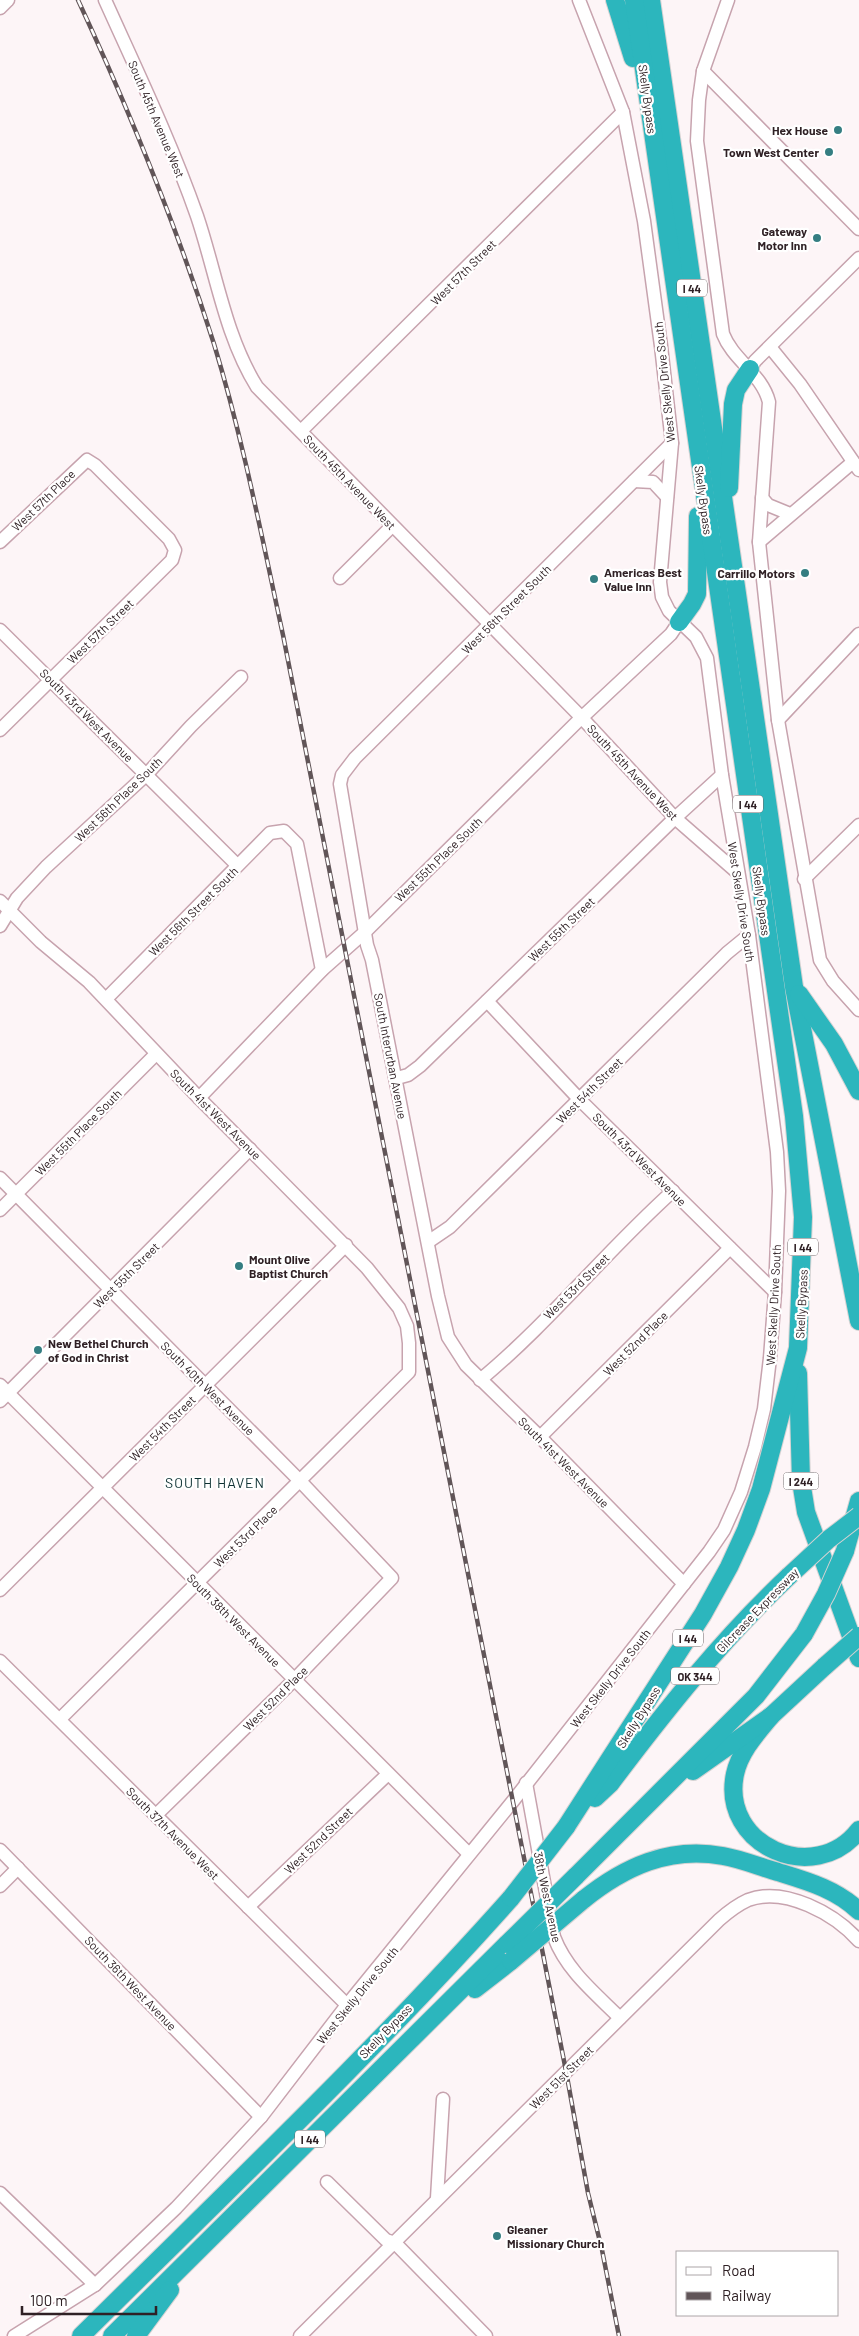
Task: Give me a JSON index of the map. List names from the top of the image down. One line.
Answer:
{"streets":{"highway":["Skelly Bypass","I 44","I 244","Gilcrease Expressway","OK 344"],"street":["South 45th Avenue West","West 57th Street","West Skelly Drive South","West 57th Place","West 56th Street South","South 43rd West Avenue","West 56th Place South","West 55th Place South","West 55th Street","South Interurban Avenue","West 54th Street","South 41st West Avenue","West 53rd Street","West 52nd Place","South 40th West Avenue","West 53rd Place","South 38th West Avenue","South 37th Avenue West","West 52nd Street","38th West Avenue","South 36th West Avenue","West 51st Street"]},"crossings":[["Skelly Bypass","I 244"],["Skelly Bypass","Gilcrease Expressway"],["South 45th Avenue West","West 57th Street"],["South 45th Avenue West","West Skelly Drive South"],["South 45th Avenue West","West 56th Street South"],["South 45th Avenue West","West 55th Place South"],["South 45th Avenue West","West 55th Street"],["West 57th Street","West Skelly Drive South"],["West 57th Street","West 57th Place"],["West 57th Street","South 43rd West Avenue"],["West Skelly Drive South","West 56th Street South"],["West Skelly Drive South","South 43rd West Avenue"],["West Skelly Drive South","West 55th Place South"],["West Skelly Drive South","West 55th Street"],["West Skelly Drive South","West 54th Street"],["West Skelly Drive South","South 41st West Avenue"],["West Skelly Drive South","South 38th West Avenue"],["West Skelly Drive South","South 37th Avenue West"],["West Skelly Drive South","38th West Avenue"],["West Skelly Drive South","South 36th West Avenue"],["West 56th Street South","South 43rd West Avenue"],["West 56th Street South","West 55th Place South"],["West 56th Street South","South Interurban Avenue"],["West 56th Street South","South 41st West Avenue"],["South 43rd West Avenue","West 56th Place South"],["South 43rd West Avenue","West 55th Street"],["South 43rd West Avenue","West 54th Street"],["South 43rd West Avenue","West 53rd Street"],["South 43rd West Avenue","West 52nd Place"],["West 56th Place South","South 41st West Avenue"],["West 55th Place South","South Interurban Avenue"],["West 55th Place South","South 41st West Avenue"],["West 55th Place South","South 40th West Avenue"],["West 55th Street","South Interurban Avenue"],["West 55th Street","South 41st West Avenue"],["West 55th Street","South 40th West Avenue"],["West 55th Street","South 38th West Avenue"],["South Interurban Avenue","West 54th Street"],["South Interurban Avenue","South 41st West Avenue"],["West 54th Street","South 41st West Avenue"],["West 54th Street","South 40th West Avenue"],["West 54th Street","South 38th West Avenue"],["South 41st West Avenue","West 53rd Street"],["South 41st West Avenue","West 52nd Place"],["South 41st West Avenue","West 53rd Place"],["West 52nd Place","South 40th West Avenue"],["West 52nd Place","South 38th West Avenue"],["West 52nd Place","South 37th Avenue West"],["South 40th West Avenue","West 53rd Place"],["West 53rd Place","South 38th West Avenue"],["West 53rd Place","South 37th Avenue West"],["South 38th West Avenue","West 52nd Street"],["South 37th Avenue West","West 52nd Street"],["38th West Avenue","West 51st Street"]],"districts":["SOUTH HAVEN"],"places":["Hex House","Town West Center","Gateway Motor Inn","Carrillo Motors","Americas Best Value Inn","Mount Olive Baptist Church","New Bethel Church of God in Christ","Gleaner Missionary Church"],"legend":["Road","Railway"],"scale_bar":"100 m"}
